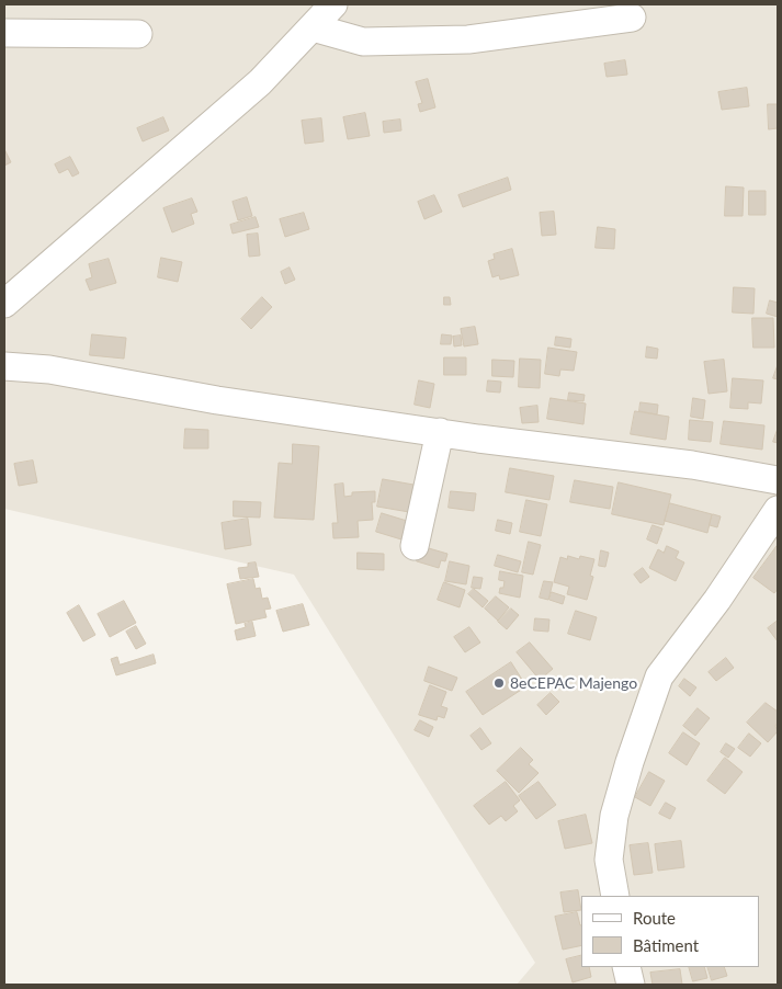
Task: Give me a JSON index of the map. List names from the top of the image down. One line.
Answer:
{"places":["8eCEPAC Majengo"],"legend":["Route","Bâtiment"]}
